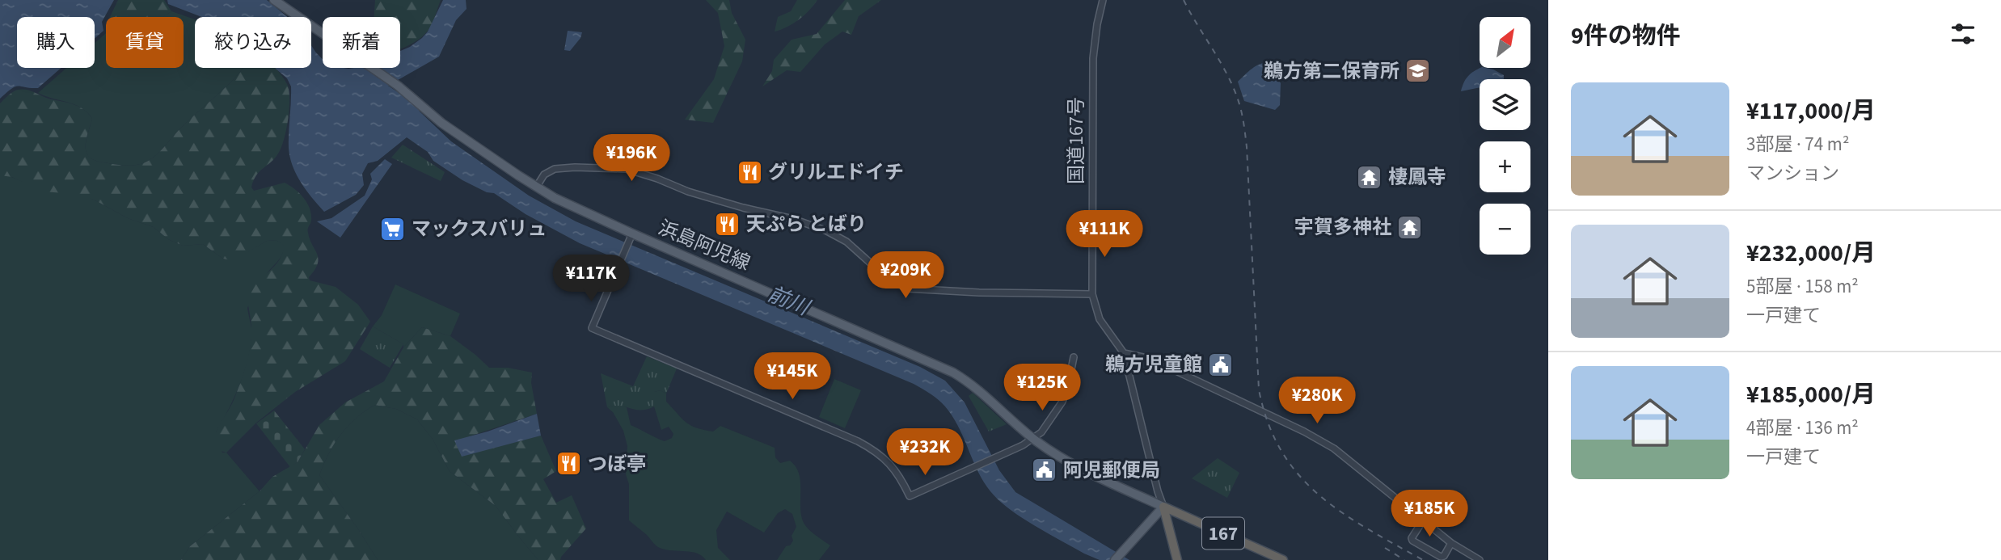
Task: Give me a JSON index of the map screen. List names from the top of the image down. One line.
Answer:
{"streets":{"highway":["国道167号","167"],"main road":["浜島阿児線"]},"crossings":[["国道167号","浜島阿児線"],["国道167号","167"],["浜島阿児線","167"]],"water":["前川"],"places":{"school or university":["鵜方第二保育所"],"restaurant":["グリルエドイチ","天ぷら とばり","つぼ亭"],"temple":["棲鳳寺","宇賀多神社"],"supermarket":["マックスバリュ"],"public building":["鵜方児童館","阿児郵便局"]},"north":"top right","page":{"heading":"9件の物件","map_buttons":["+","−"],"chip":["購入","賃貸","絞り込み","新着"],"list":[{"name":"¥117,000/月","note":"3部屋 · 74 m² · マンション"},{"name":"¥232,000/月","note":"5部屋 · 158 m² · 一戸建て"},{"name":"¥185,000/月","note":"4部屋 · 136 m² · 一戸建て"}],"price":["¥196K","¥111K","¥209K","¥117K","¥145K","¥125K","¥280K","¥232K","¥185K"]}}
